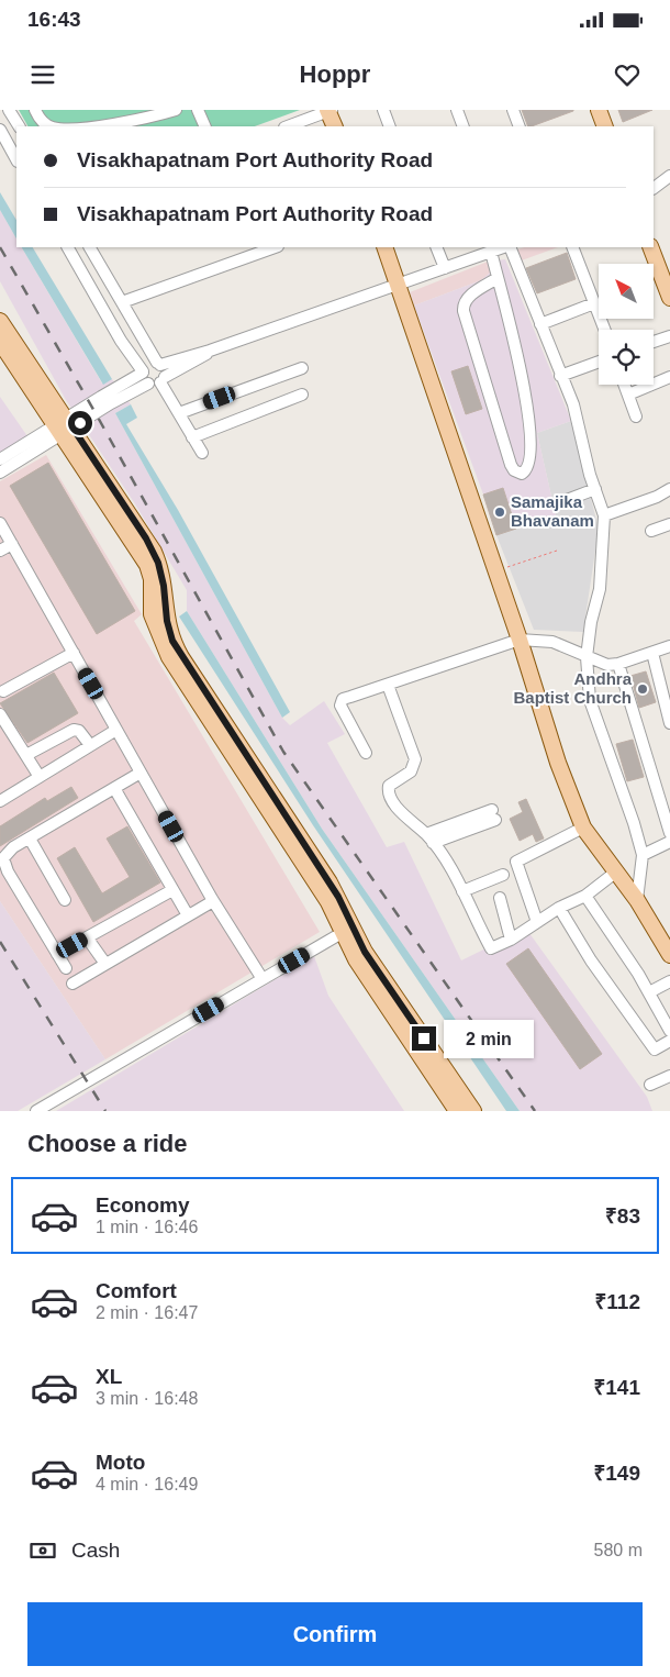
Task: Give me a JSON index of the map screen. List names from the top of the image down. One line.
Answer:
{"places":["Samajika Bhavanam","Andhra Baptist Church"],"north":"top left","page":{"status":"16:43","header":"Hoppr","banner":["Visakhapatnam Port Authority Road","Visakhapatnam Port Authority Road"],"bubble":"2 min","heading":"Choose a ride","list":[{"name":"Economy","note":"1 min · 16:46","value":"₹83"},{"name":"Comfort","note":"2 min · 16:47","value":"₹112"},{"name":"XL","note":"3 min · 16:48","value":"₹141"},{"name":"Moto","note":"4 min · 16:49","value":"₹149"}],"pay":["Cash","580 m"],"buttons":"Confirm"}}
